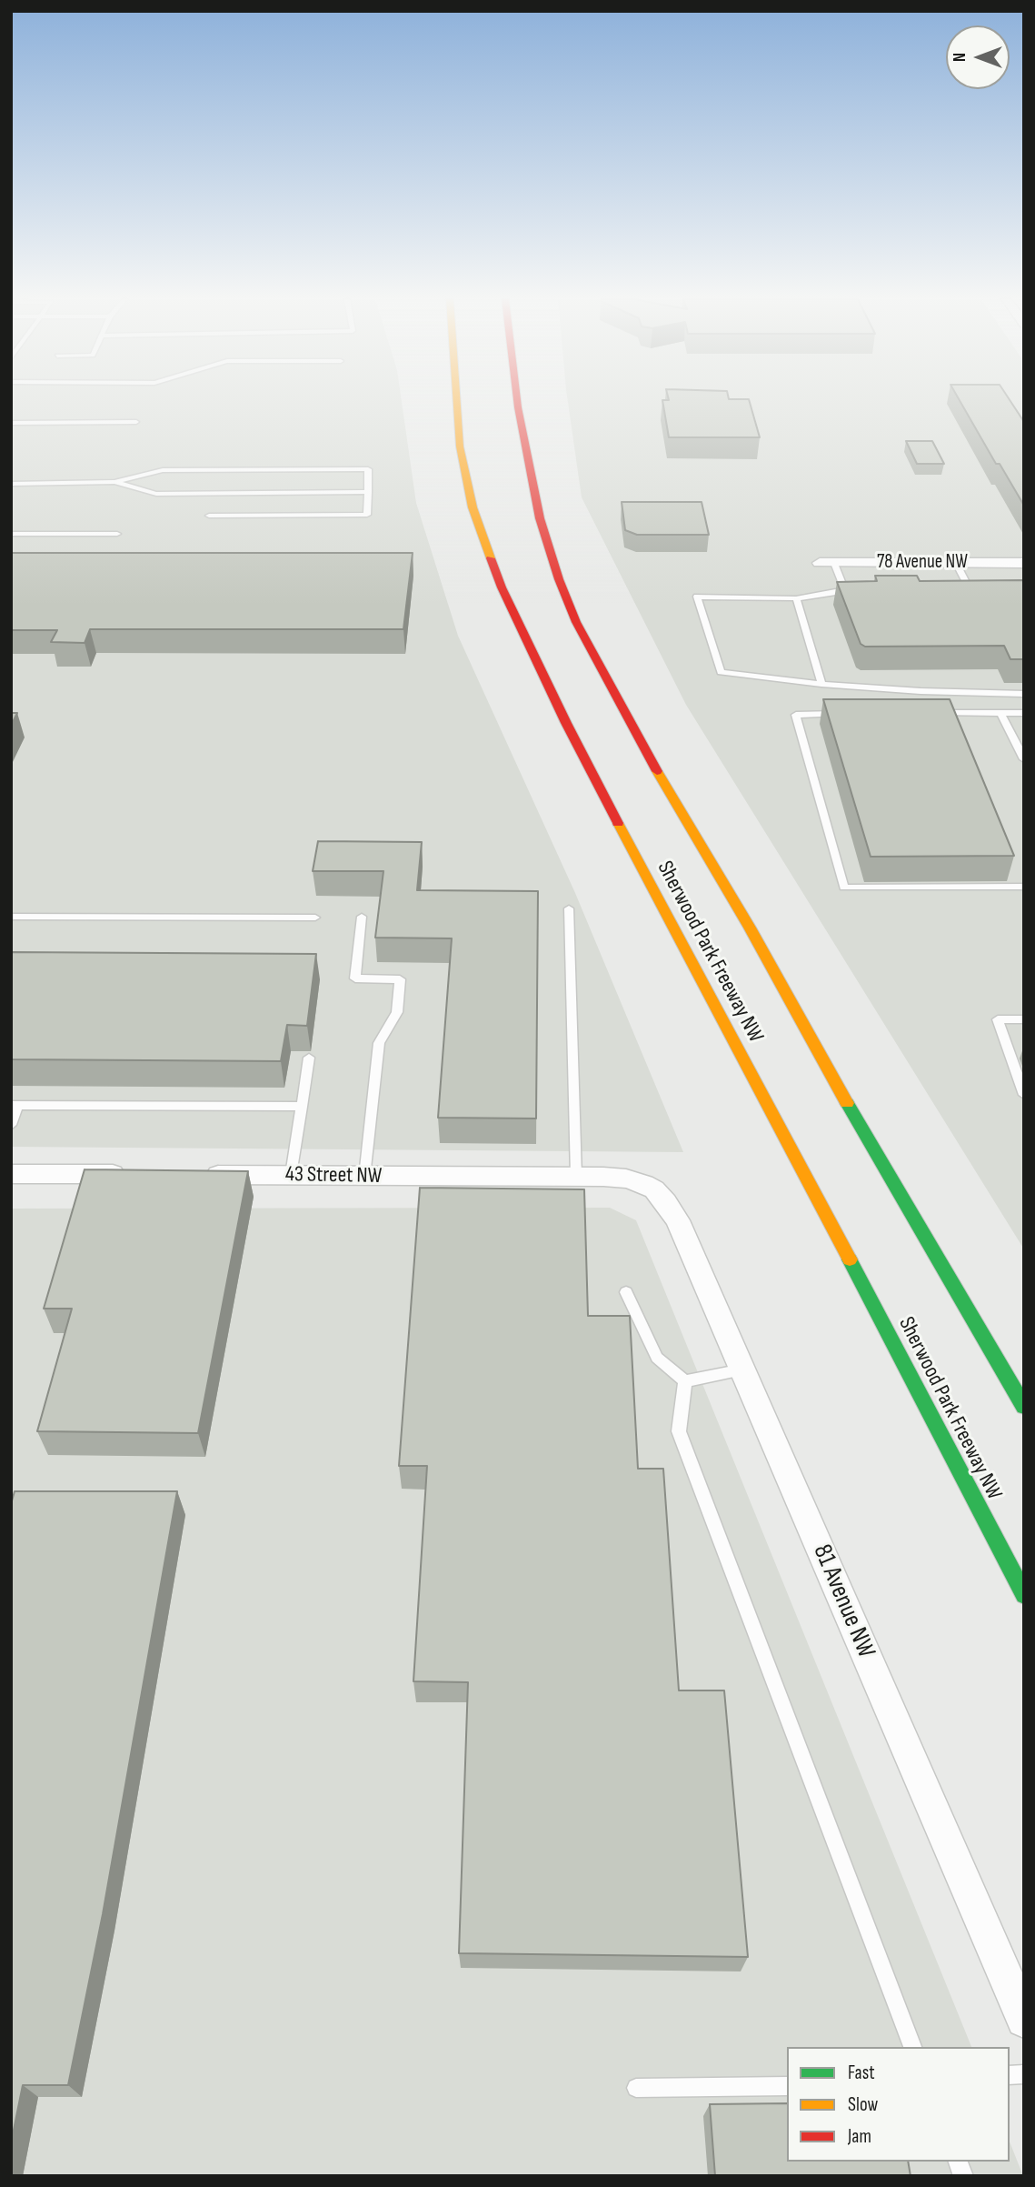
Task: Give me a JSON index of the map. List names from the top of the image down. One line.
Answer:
{"streets":{"highway":["Sherwood Park Freeway NW"],"street":["78 Avenue NW","43 Street NW","81 Avenue NW"]},"crossings":[["43 Street NW","81 Avenue NW"]],"legend":["Fast","Slow","Jam"],"north":"left"}
